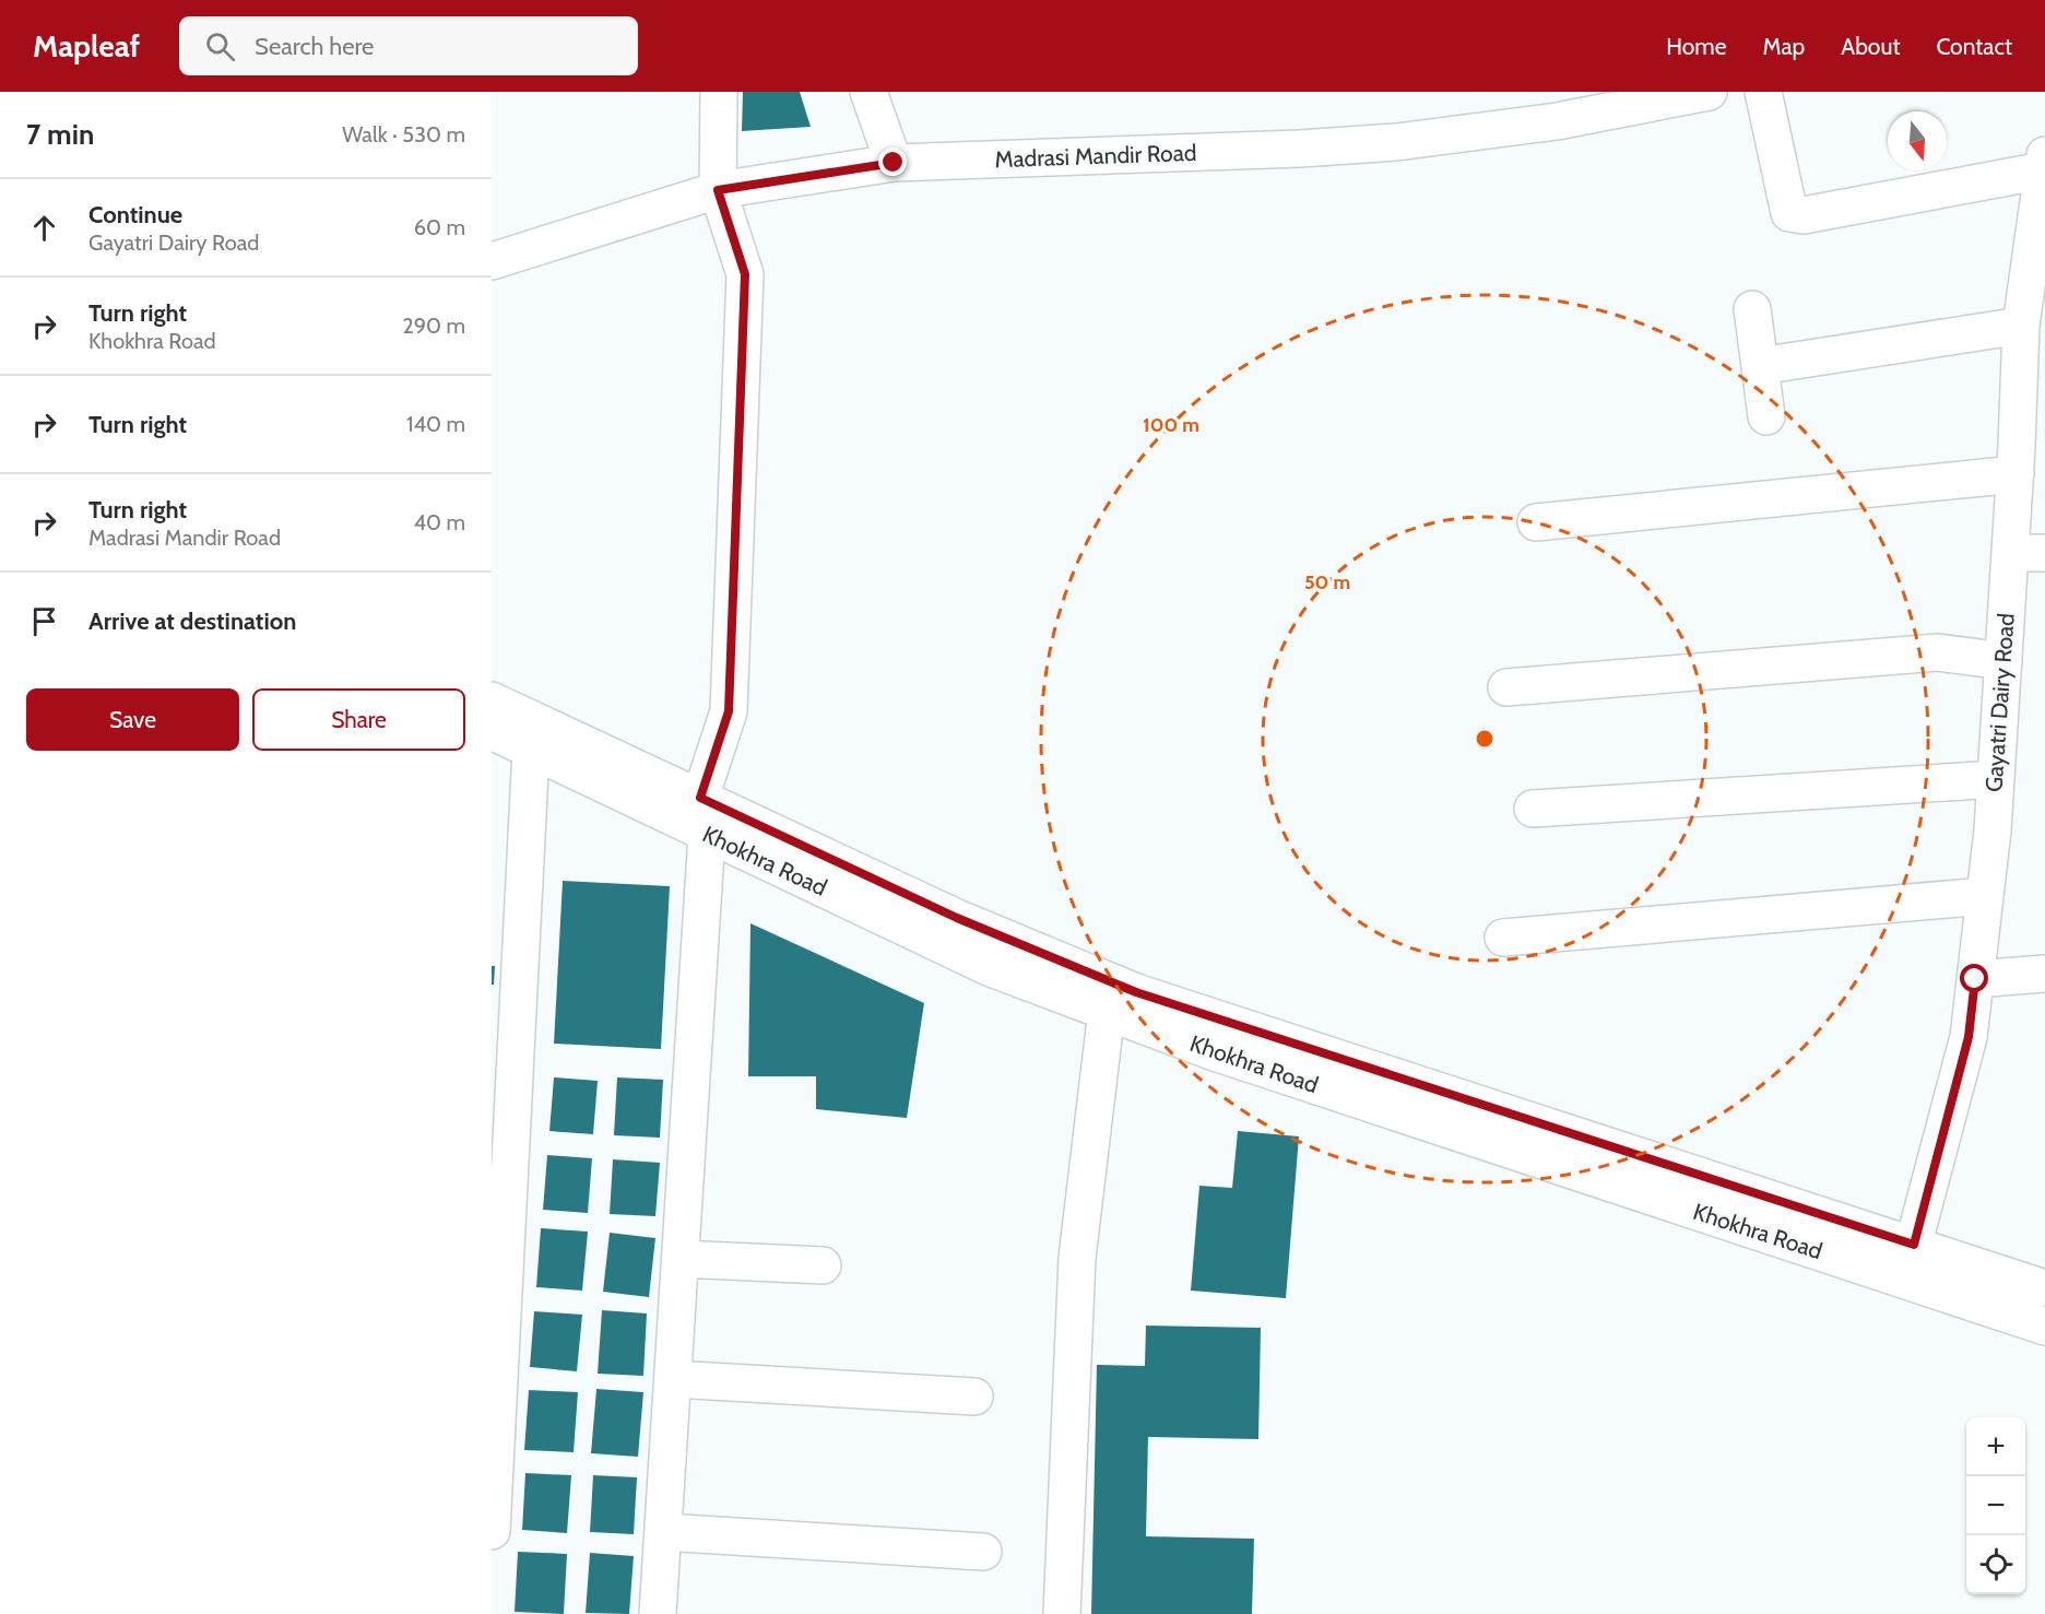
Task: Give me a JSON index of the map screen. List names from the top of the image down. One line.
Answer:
{"streets":{"street":["Madrasi Mandir Road","Gayatri Dairy Road","Khokhra Road"]},"crossings":[["Gayatri Dairy Road","Khokhra Road"]],"north":"bottom","page":{"header":"Mapleaf","search":"Search here","nav":["Home","Map","About","Contact"],"heading":["7 min","Walk · 530 m"],"list":[["Continue","Gayatri Dairy Road","60 m"],["Turn right","Khokhra Road","290 m"],["Turn right","140 m"],["Turn right","Madrasi Mandir Road","40 m"],"Arrive at destination"],"buttons":["Save","Share"],"map_buttons":["+","−"]},"rings":["100 m","50 m"]}
